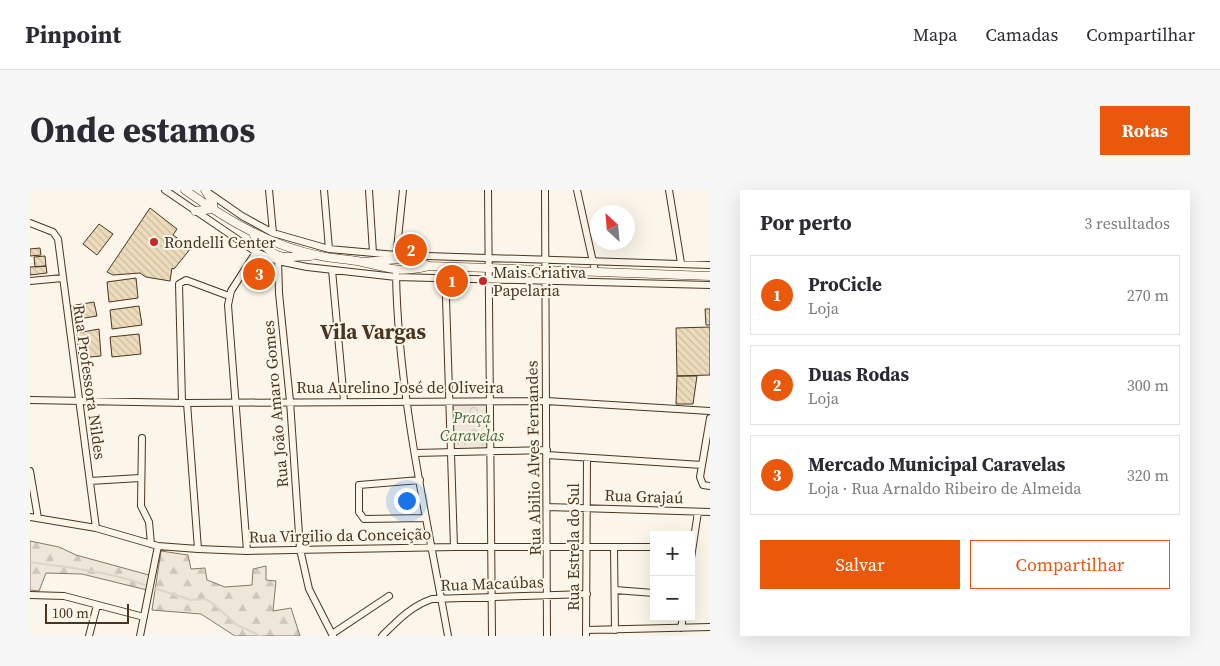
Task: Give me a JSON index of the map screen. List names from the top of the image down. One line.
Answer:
{"streets":{"street":["Rua Professora Nildes","Rua Aurelino José de Oliveira","Rua João Amaro Gomes","Rua Abilio Alves Fernandes","Rua Grajaú","Rua Virgilio da Conceição","Rua Estrela do Sul","Rua Macaúbas"]},"crossings":[["Rua Professora Nildes","Rua Aurelino José de Oliveira"],["Rua Professora Nildes","Rua Virgilio da Conceição"],["Rua Aurelino José de Oliveira","Rua João Amaro Gomes"],["Rua Aurelino José de Oliveira","Rua Abilio Alves Fernandes"],["Rua João Amaro Gomes","Rua Virgilio da Conceição"],["Rua Abilio Alves Fernandes","Rua Grajaú"],["Rua Abilio Alves Fernandes","Rua Virgilio da Conceição"],["Rua Abilio Alves Fernandes","Rua Macaúbas"],["Rua Grajaú","Rua Estrela do Sul"],["Rua Virgilio da Conceição","Rua Estrela do Sul"],["Rua Estrela do Sul","Rua Macaúbas"]],"districts":["Vila Vargas"],"parks":["Praça Caravelas"],"places":["Rondelli Center","Mais Criativa Papelaria"],"scale_bar":"100 m","north":"top left","page":{"header":"Pinpoint","nav":["Mapa","Camadas","Compartilhar"],"title":"Onde estamos","buttons":["Rotas",["Salvar","Compartilhar"]],"heading":["Por perto","3 resultados"],"pins":["2","3","1"],"list":[{"mark":"1","name":"ProCicle","note":"Loja","value":"270 m"},{"mark":"2","name":"Duas Rodas","note":"Loja","value":"300 m"},{"mark":"3","name":"Mercado Municipal Caravelas","note":"Loja · Rua Arnaldo Ribeiro de Almeida","value":"320 m"}],"map_buttons":["+","−"],"scale":"100 m"}}
